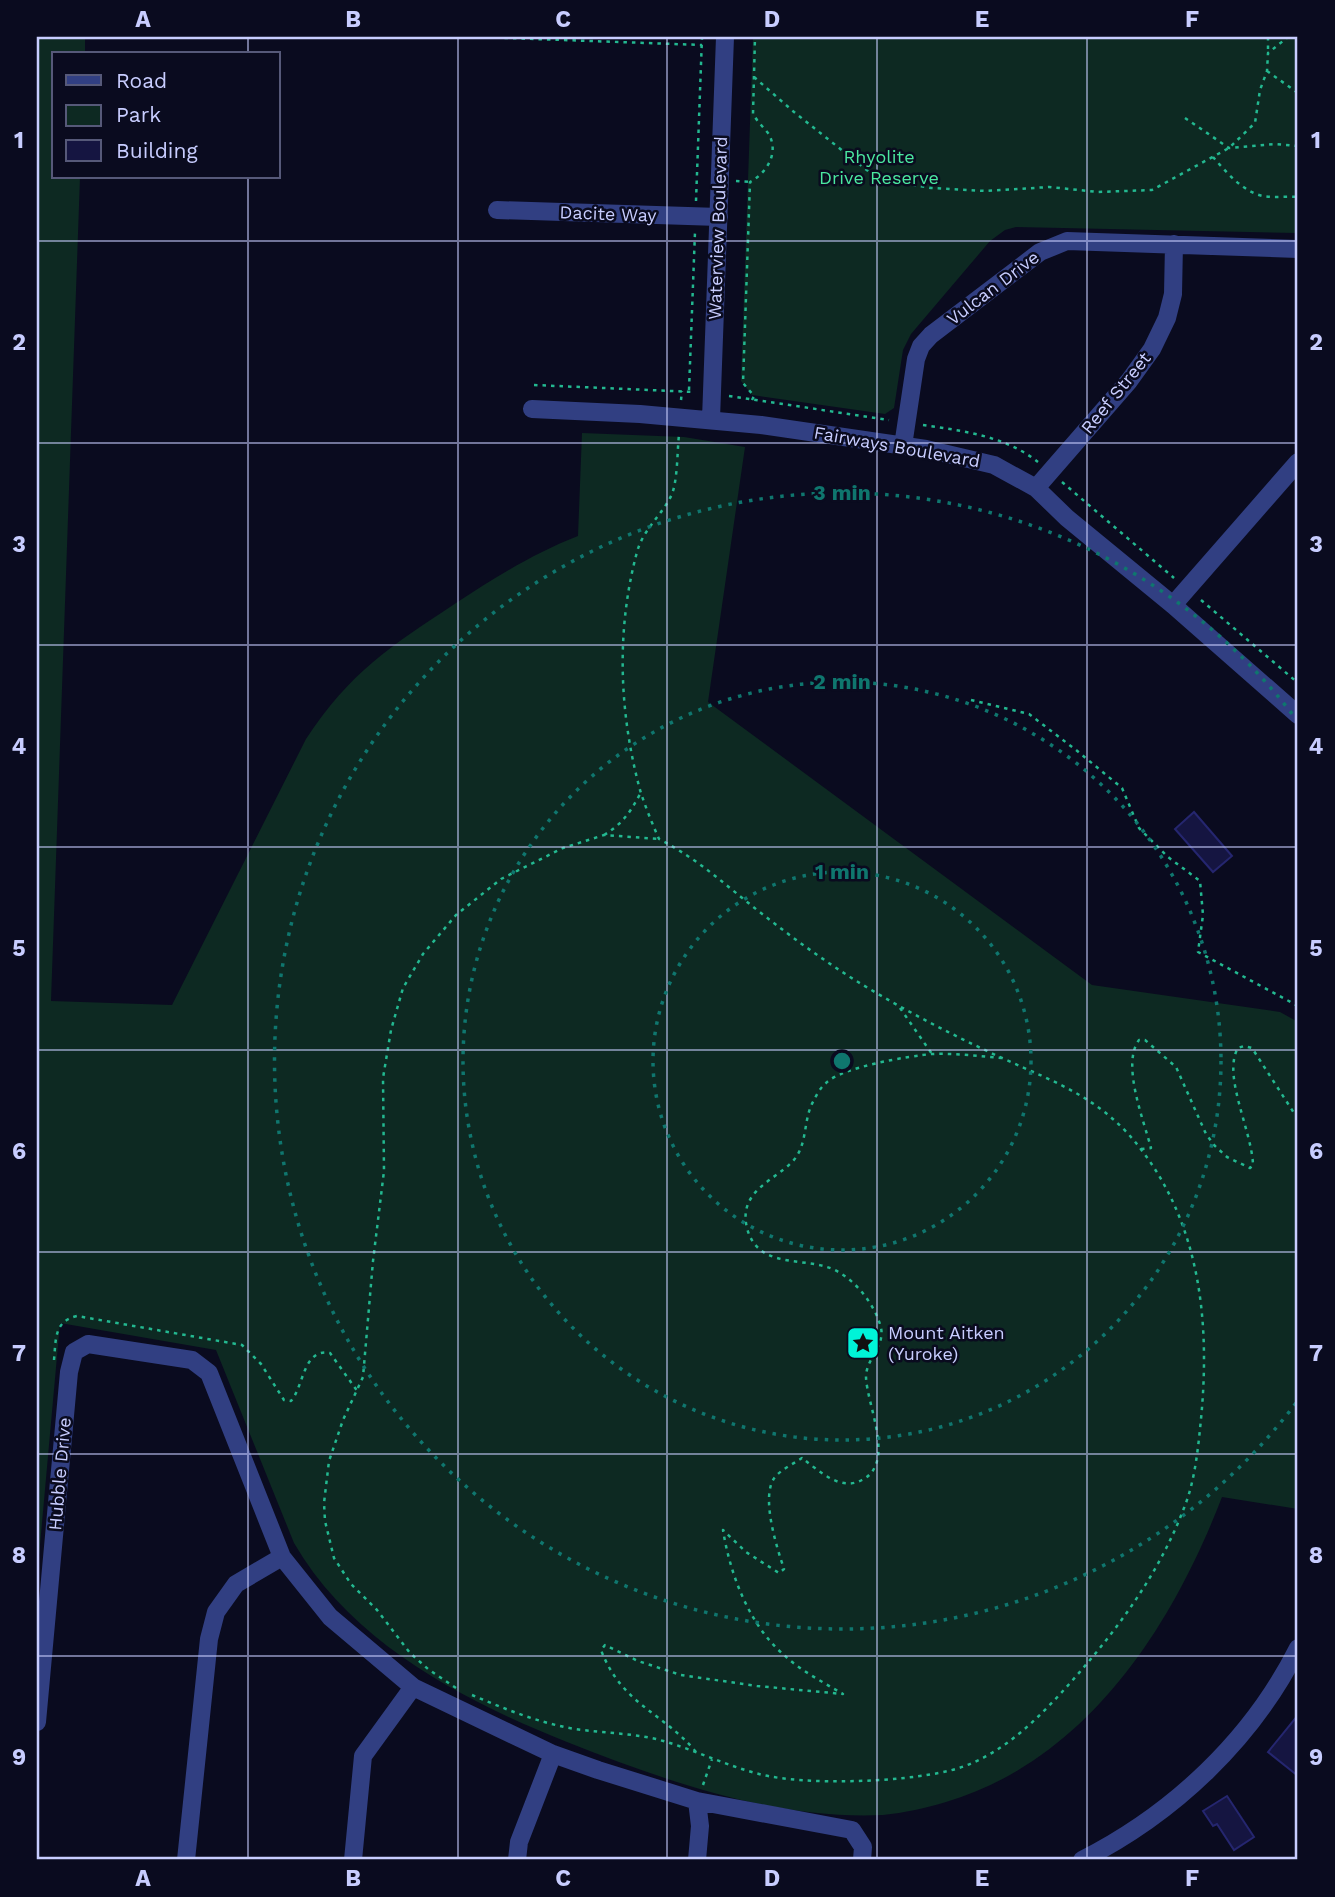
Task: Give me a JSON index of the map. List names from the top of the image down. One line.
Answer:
{"streets":{"street":["Dacite Way","Waterview Boulevard","Vulcan Drive","Reef Street","Fairways Boulevard","Hubble Drive"]},"crossings":[["Dacite Way","Waterview Boulevard"],["Waterview Boulevard","Fairways Boulevard"],["Vulcan Drive","Reef Street"],["Vulcan Drive","Fairways Boulevard"],["Reef Street","Fairways Boulevard"]],"parks":["Rhyolite Drive Reserve"],"places":{"place":["Mount Aitken (Yuroke)"]},"legend":["Road","Park","Building"],"grid":{"columns":["A","B","C","D","E","F"],"rows":["1","2","3","4","5","6","7","8","9"]},"rings":["3 min","2 min","1 min"]}
